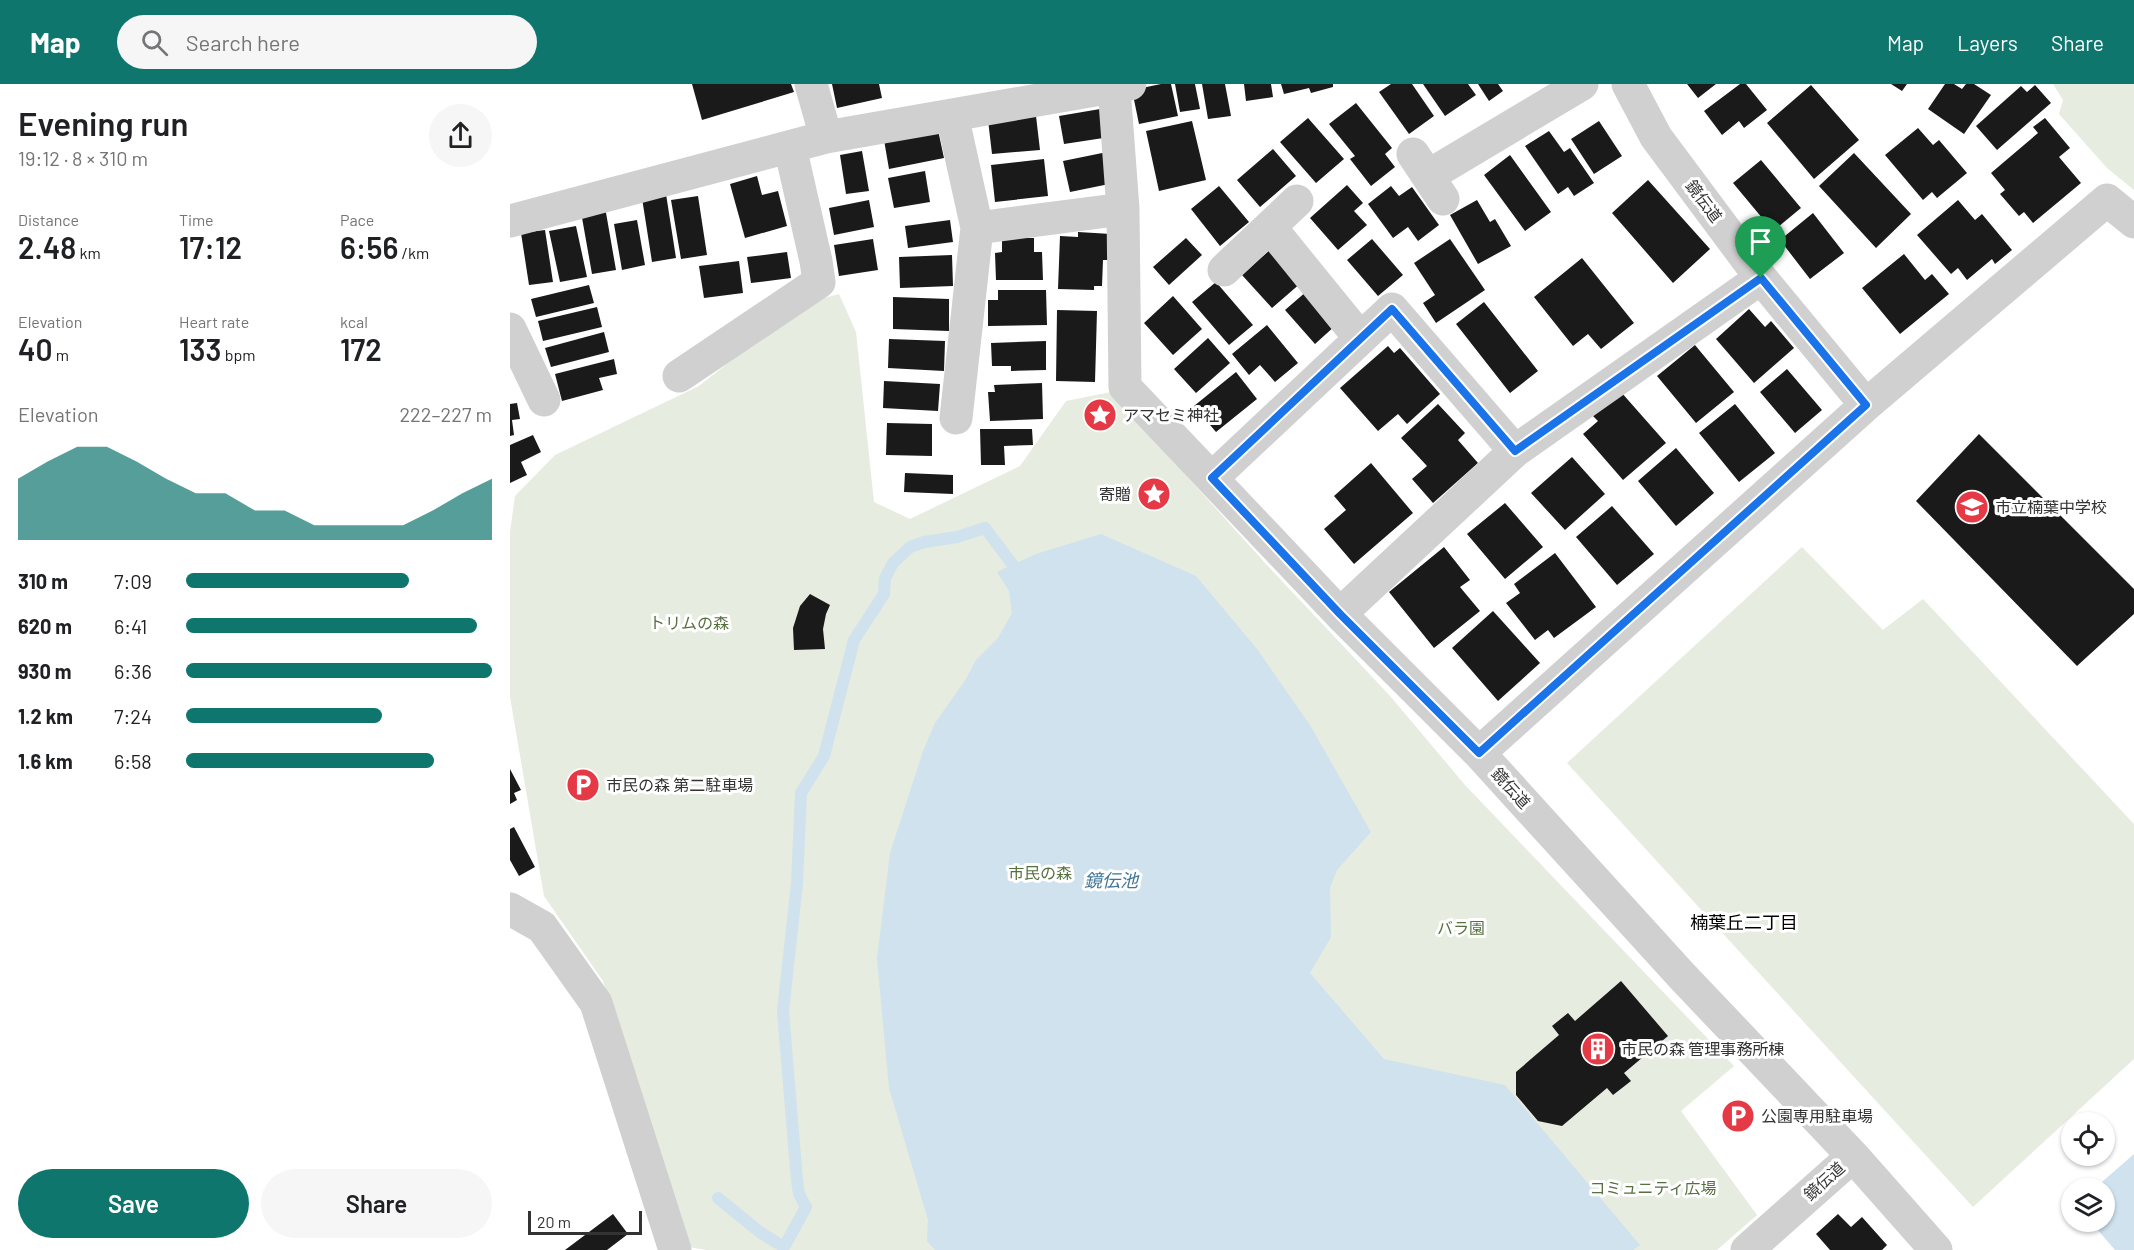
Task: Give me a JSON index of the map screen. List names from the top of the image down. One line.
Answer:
{"streets":{"street":["鏡伝道"]},"districts":["楠葉丘二丁目"],"water":["鏡伝池"],"parks":["トリムの森","市民の森","バラ園","コミュニティ広場"],"places":{"place":["アマセミ神社","寄贈"],"school or university":["市立楠葉中学校"],"parking":["市民の森 第二駐車場","公園専用駐車場"],"building":["市民の森 管理事務所棟"]},"scale_bar":"20 m","page":{"header":"Map","search":"Search here","nav":["Map","Layers","Share"],"heading":["Evening run","19:12 · 8 × 310 m"],"stats":[["Distance","2.48 km"],["Time","17:12"],["Pace","6:56 /km"],["Elevation","40 m"],["Heart rate","133 bpm"],["kcal","172"]],"chart":["Elevation","222–227 m"],"list":[{"name":"310 m","note":"7:09"},{"name":"620 m","note":"6:41"},{"name":"930 m","note":"6:36"},{"name":"1.2 km","note":"7:24"},{"name":"1.6 km","note":"6:58"}],"buttons":["Save","Share"],"scale":"20 m"}}
